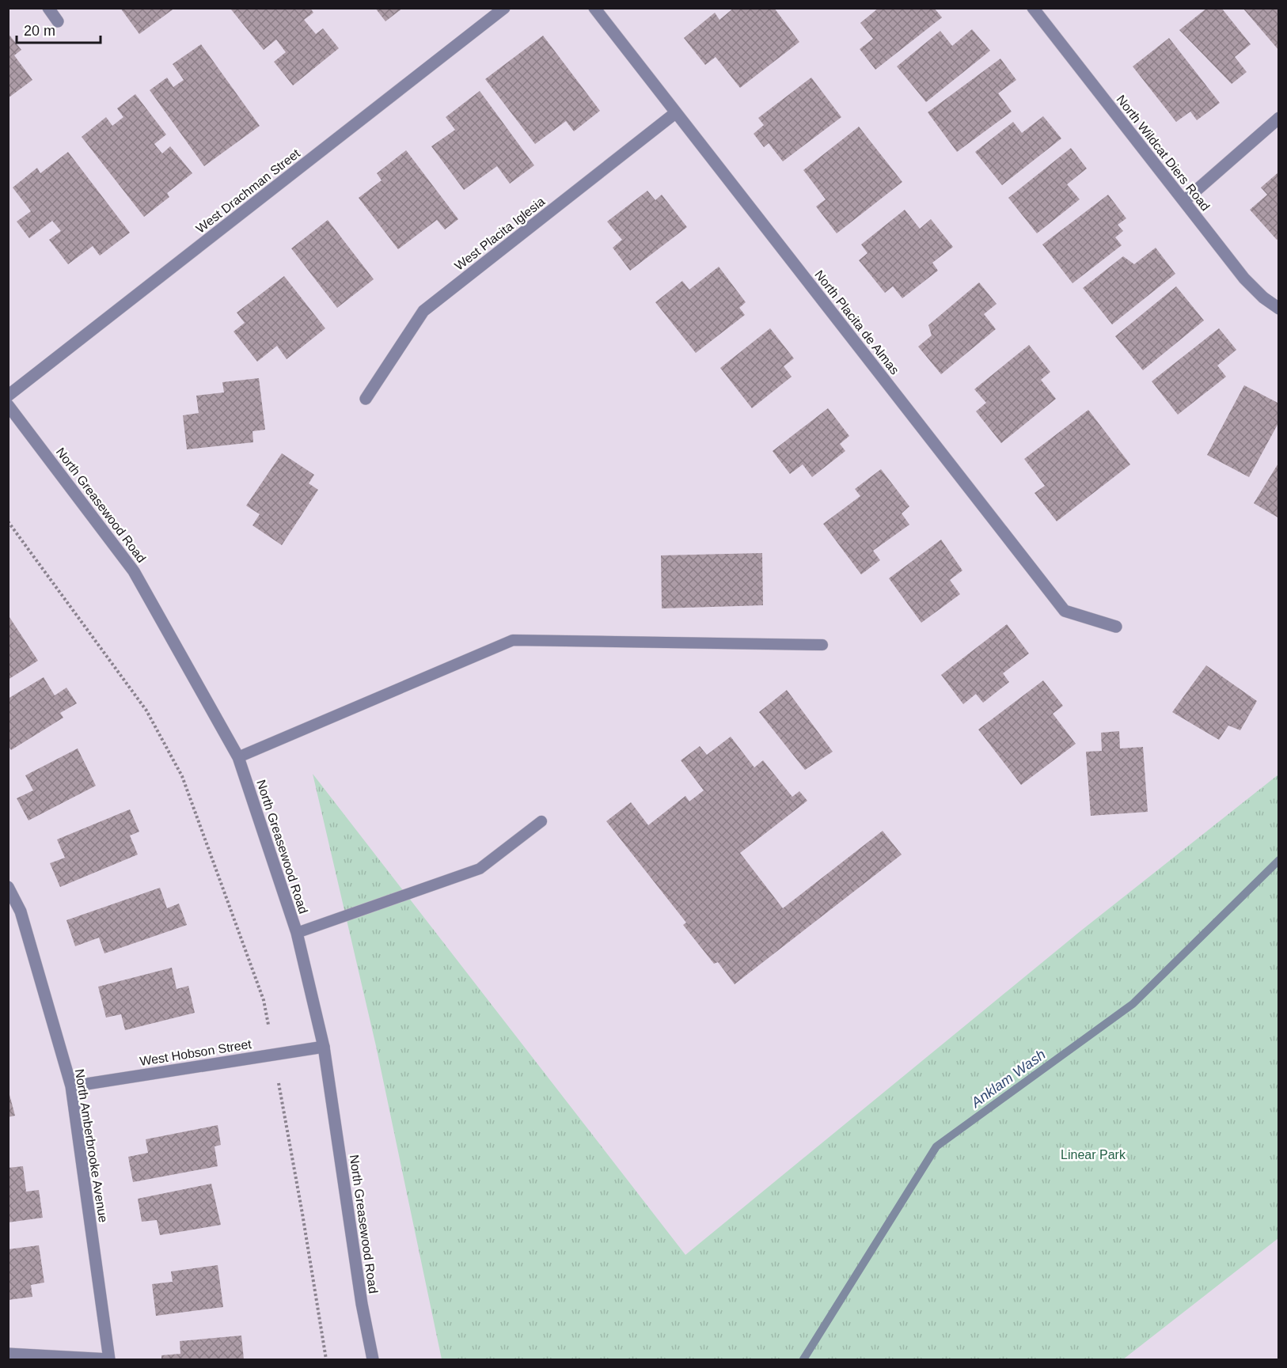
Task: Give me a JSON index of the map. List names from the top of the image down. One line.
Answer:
{"streets":{"street":["North Wildcat Diers Road","West Drachman Street","West Placita Iglesia","North Placita de Almas","North Greasewood Road","West Hobson Street","North Amberbrooke Avenue"]},"crossings":[["West Placita Iglesia","North Placita de Almas"],["North Greasewood Road","West Hobson Street"],["West Hobson Street","North Amberbrooke Avenue"]],"water":["Anklam Wash"],"parks":["Linear Park"],"scale_bar":"20 m"}
